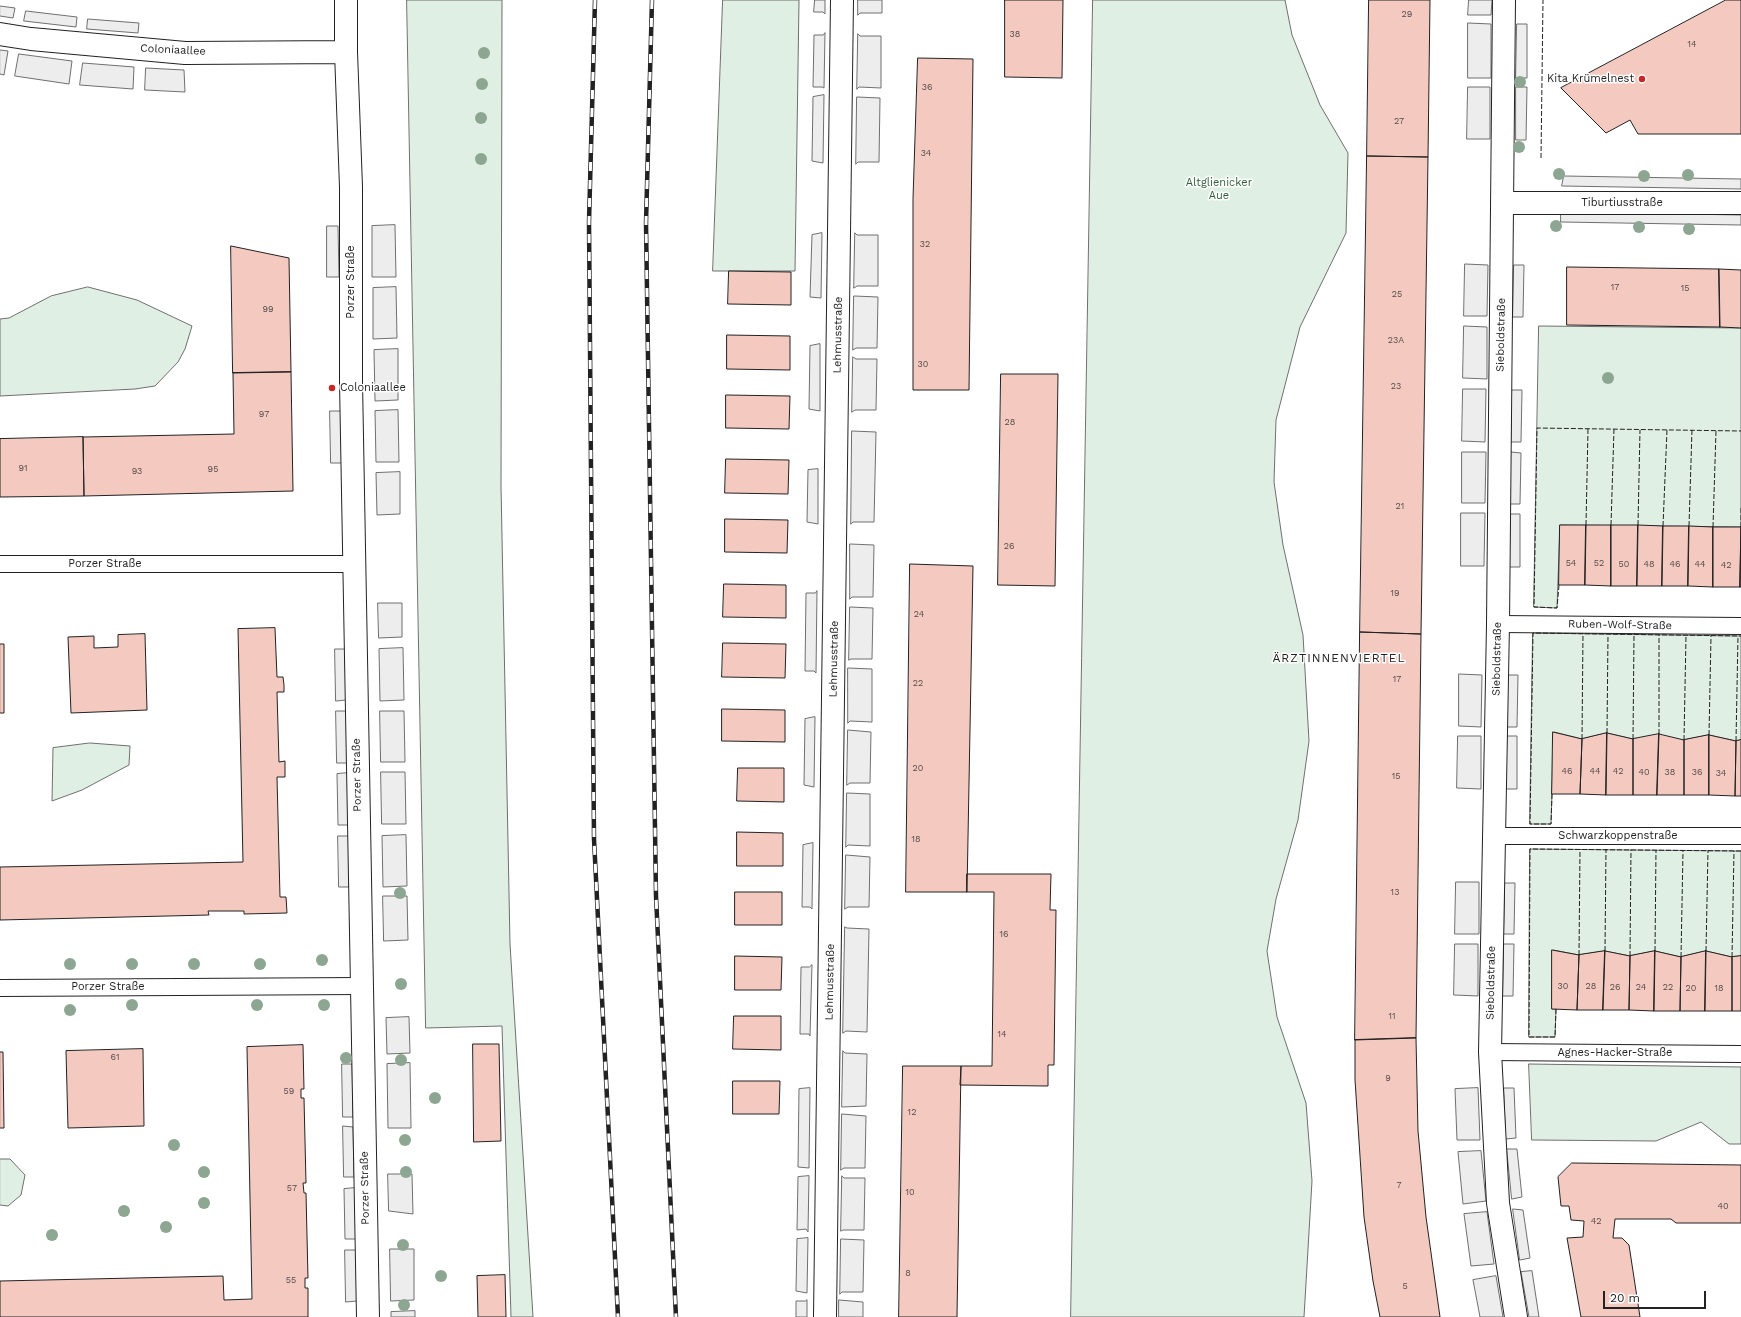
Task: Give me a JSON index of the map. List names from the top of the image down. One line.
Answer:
{"streets":{"street":["Coloniaallee","Tiburtiusstraße","Porzer Straße","Lehmusstraße","Sieboldstraße"],"lane":["Ruben-Wolf-Straße","Schwarzkoppenstraße","Agnes-Hacker-Straße"]},"crossings":[["Coloniaallee","Porzer Straße"],["Tiburtiusstraße","Sieboldstraße"],["Sieboldstraße","Ruben-Wolf-Straße"],["Sieboldstraße","Schwarzkoppenstraße"],["Sieboldstraße","Agnes-Hacker-Straße"]],"districts":["ÄRZTINNENVIERTEL"],"parks":["Altglienicker Aue"],"places":["Kita Krümelnest","Coloniaallee"],"house_numbers":["29","38","14","36","27","34","32","17","15","25","99","23A","30","23","97","28","91","95","93","21","26","54","52","50","48","46","44","42","19","24","17","22","20","46","44","42","40","38","36","34","15","18","13","16","30","28","26","24","22","20","18","11","14","61","9","59","12","7","57","10","40","42","8","55","5"],"scale_bar":"20 m"}
